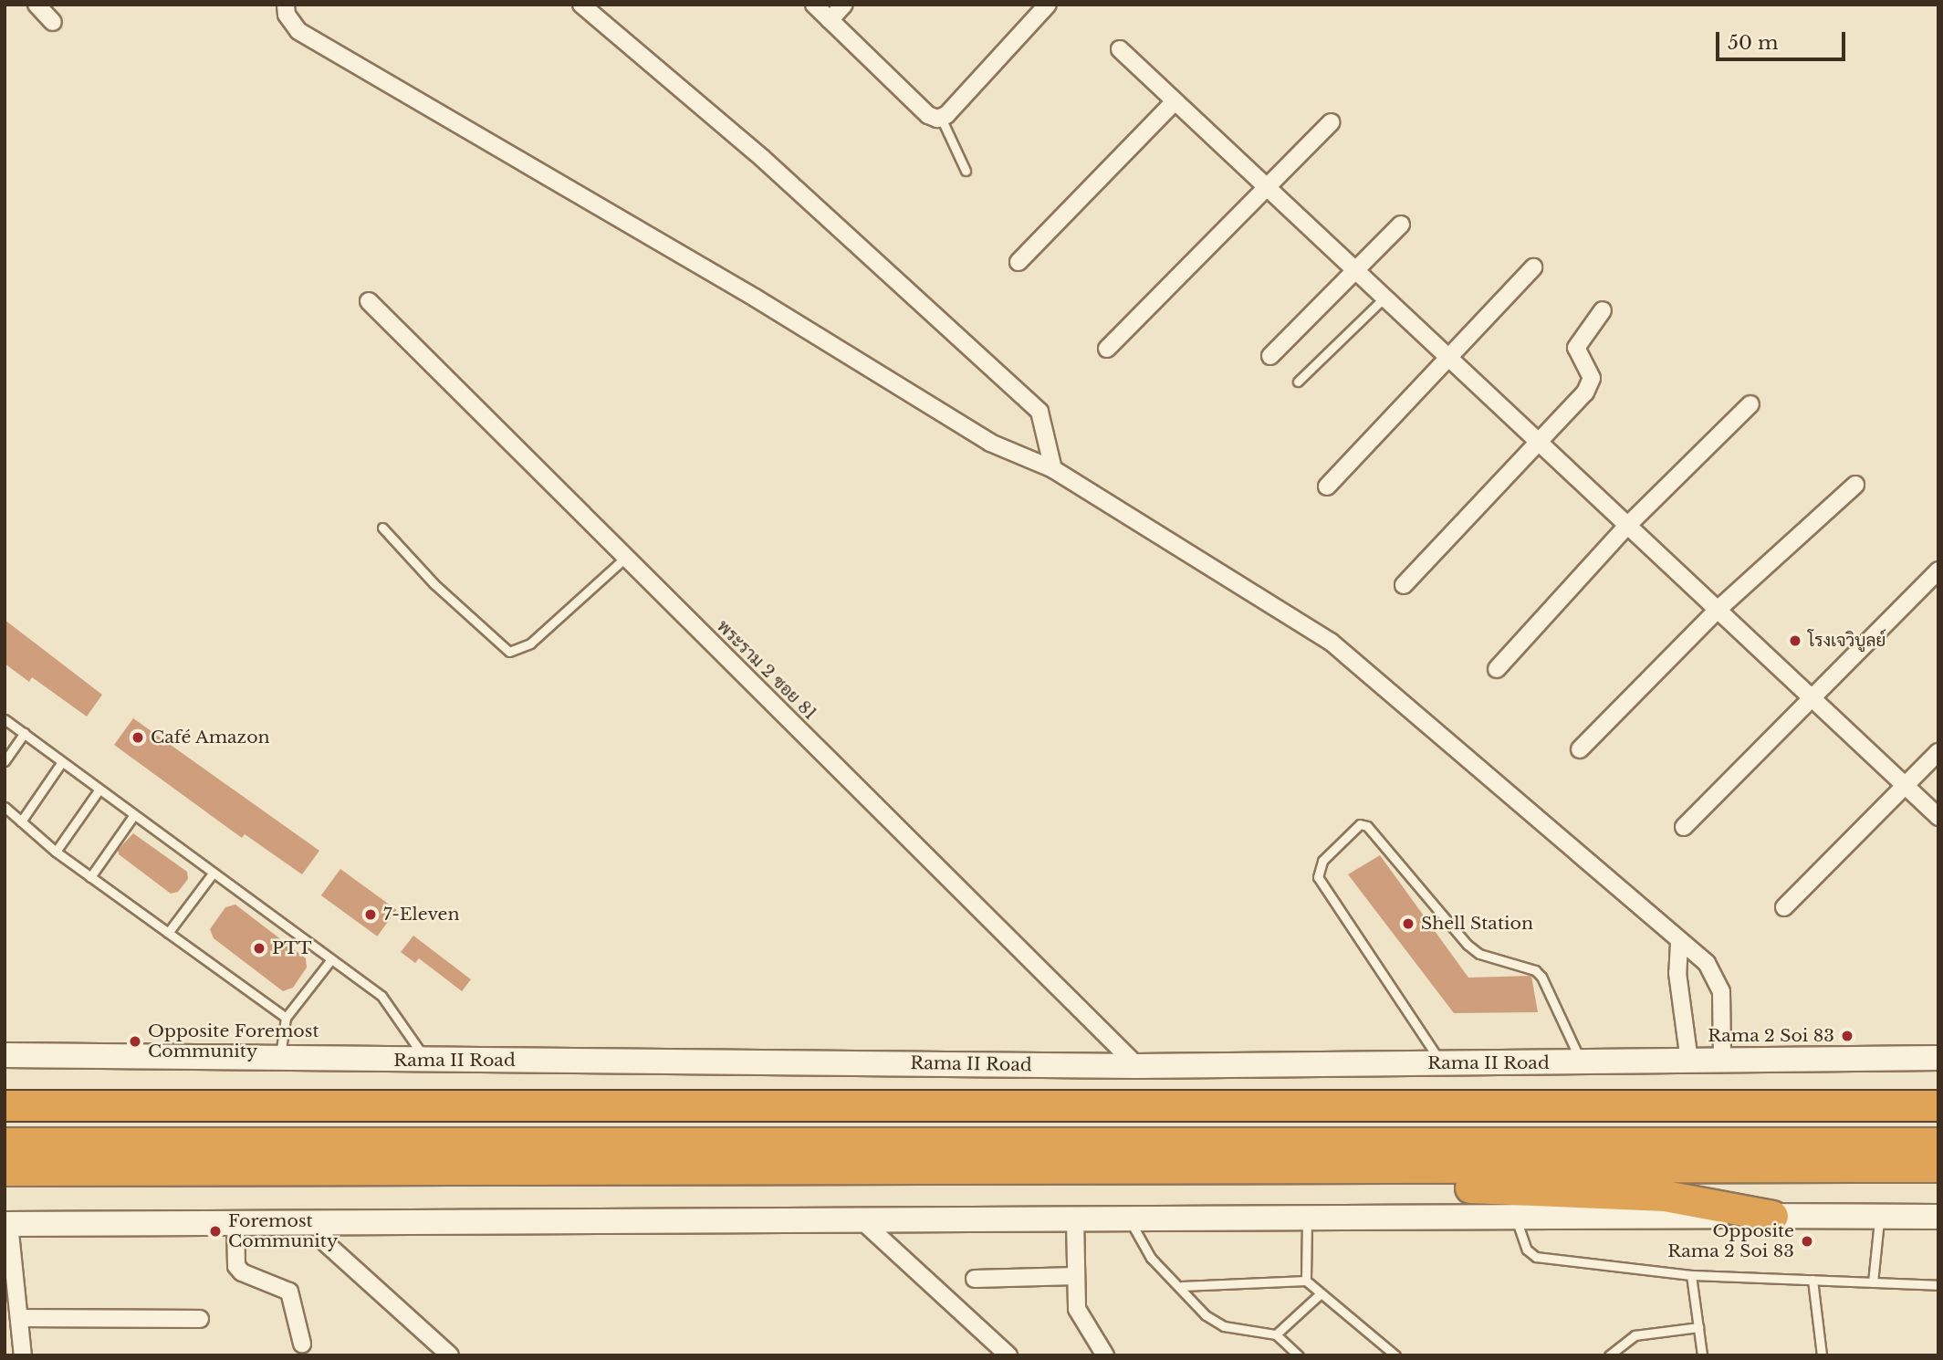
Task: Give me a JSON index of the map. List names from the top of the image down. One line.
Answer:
{"streets":{"main road":["Rama II Road"],"street":["พระราม 2 ซอย 81"]},"crossings":[["พระราม 2 ซอย 81","Rama II Road"]],"places":["โรงเจวิบูลย์","Café Amazon","7-Eleven","Shell Station","PTT","Rama 2 Soi 83","Opposite Foremost Community","Foremost Community","Opposite Rama 2 Soi 83"],"scale_bar":"50 m"}
